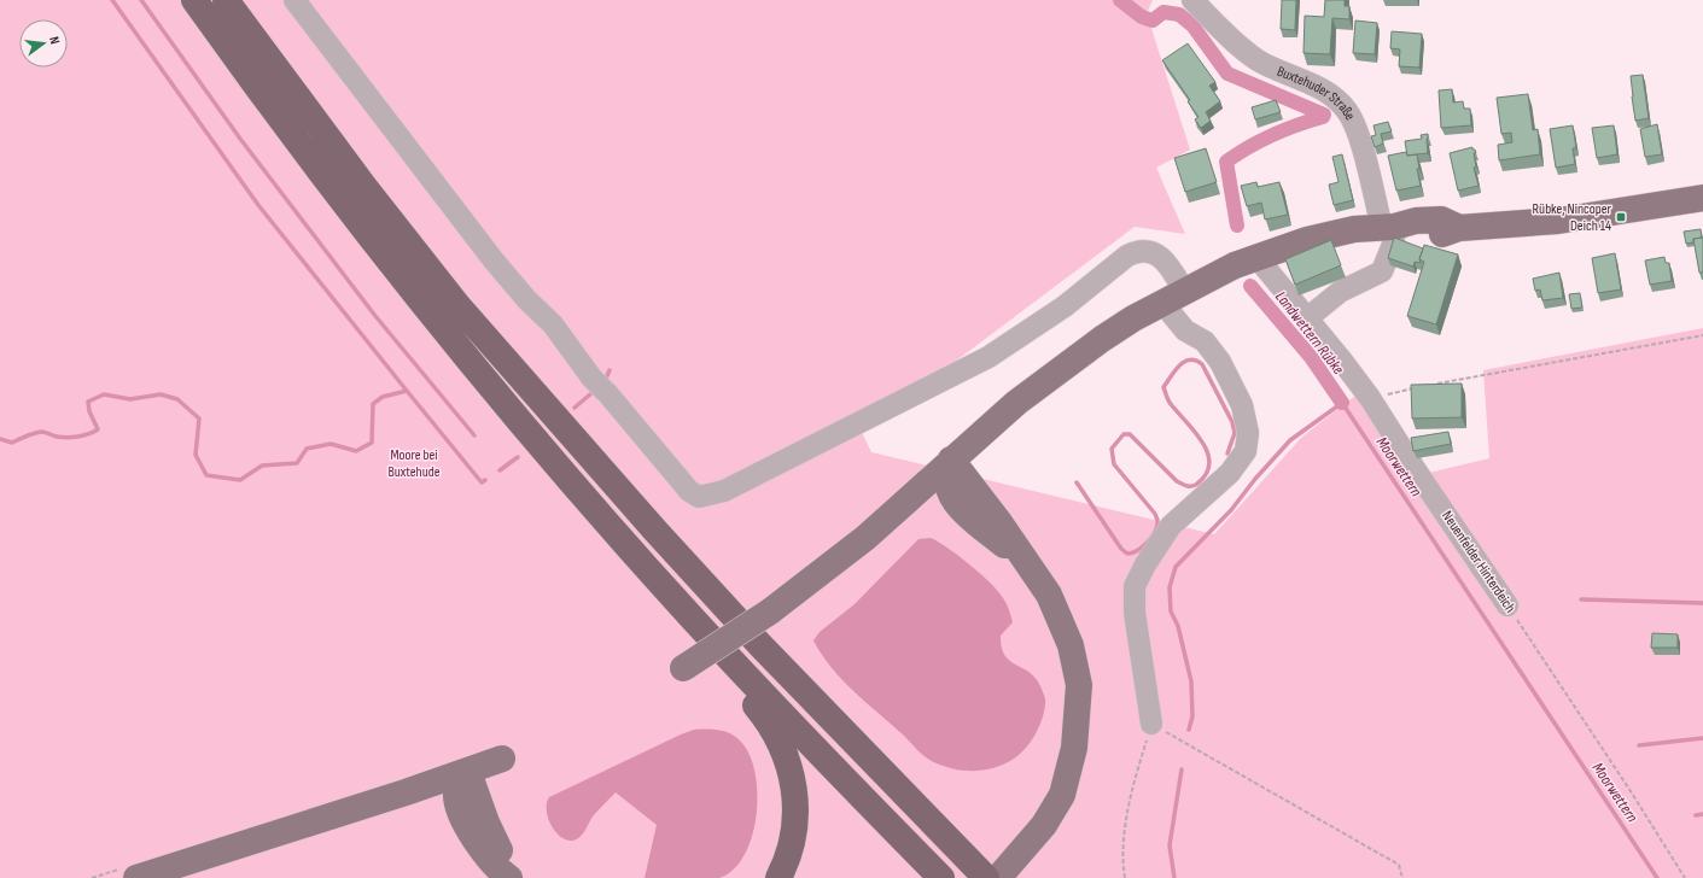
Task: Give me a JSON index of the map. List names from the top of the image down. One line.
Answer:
{"streets":{"street":["Buxtehuder Straße","Neuenfelder Hinterdeich"]},"water":["Landwettern Rübke","Moorwettern"],"parks":["Moore bei Buxtehude"],"places":{"transit":["Rübke, Nincoper Deich 14"]},"north":"right"}
